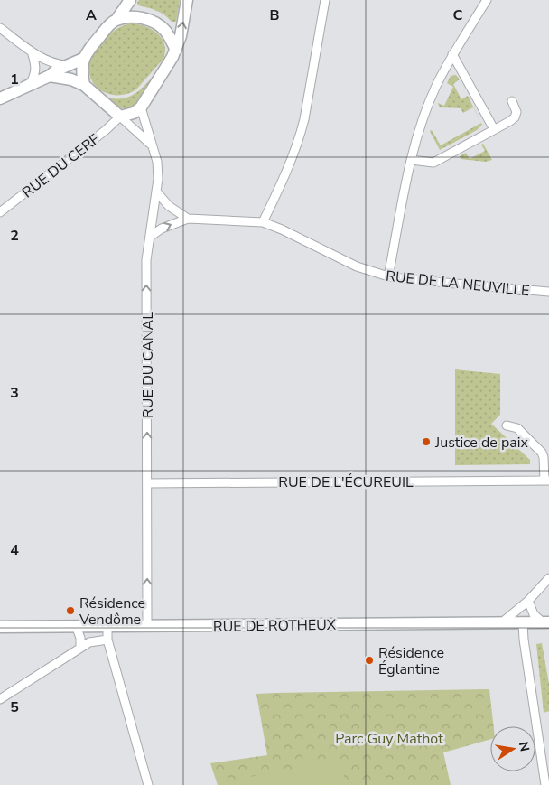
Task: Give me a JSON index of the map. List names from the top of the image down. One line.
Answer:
{"streets":{"street":["RUE DU CERF","RUE DE LA NEUVILLE","RUE DU CANAL","RUE DE L'ÉCUREUIL","RUE DE ROTHEUX"]},"crossings":[["RUE DU CERF","RUE DU CANAL"],["RUE DE LA NEUVILLE","RUE DU CANAL"],["RUE DU CANAL","RUE DE L'ÉCUREUIL"],["RUE DU CANAL","RUE DE ROTHEUX"]],"one_way":["RUE DU CANAL"],"parks":["Parc Guy Mathot"],"places":["Justice de paix","Résidence Vendôme","Résidence Églantine"],"north":"right","grid":{"columns":["A","B","C"],"rows":["1","2","3","4","5"]}}
